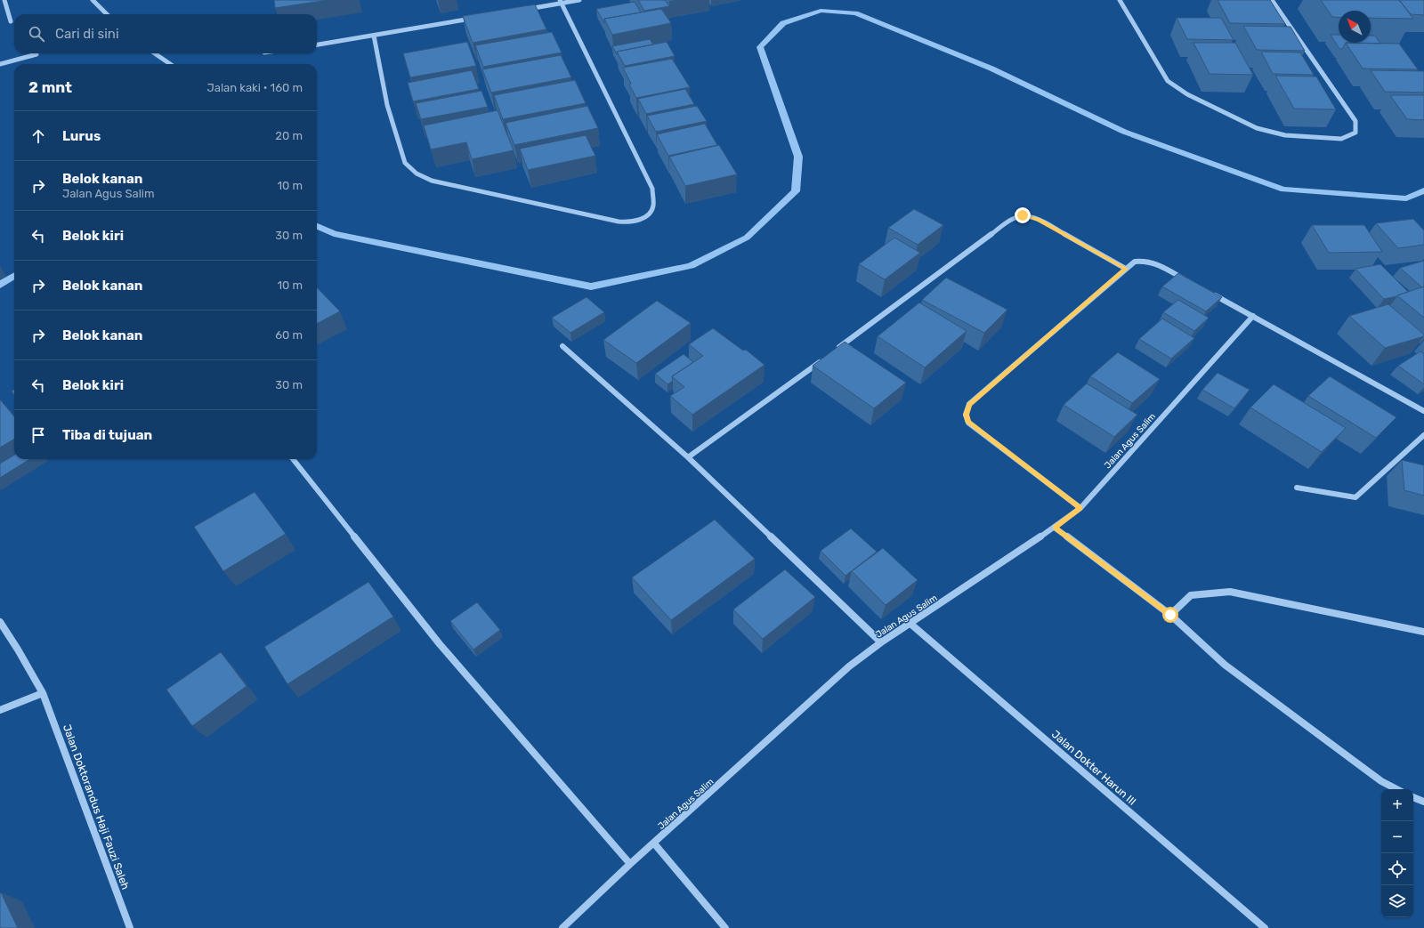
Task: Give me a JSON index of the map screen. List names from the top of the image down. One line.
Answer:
{"streets":{"street":["Jalan Agus Salim","Jalan Dokter Harun III","Jalan Doktorandus Haji Fauzi Saleh"]},"crossings":[["Jalan Agus Salim","Jalan Dokter Harun III"]],"north":"top left","page":{"search":"Cari di sini","heading":["2 mnt","Jalan kaki · 160 m"],"list":[["Lurus","20 m"],["Belok kanan","Jalan Agus Salim","10 m"],["Belok kiri","30 m"],["Belok kanan","10 m"],["Belok kanan","60 m"],["Belok kiri","30 m"],"Tiba di tujuan"],"map_buttons":["+","−"]}}
